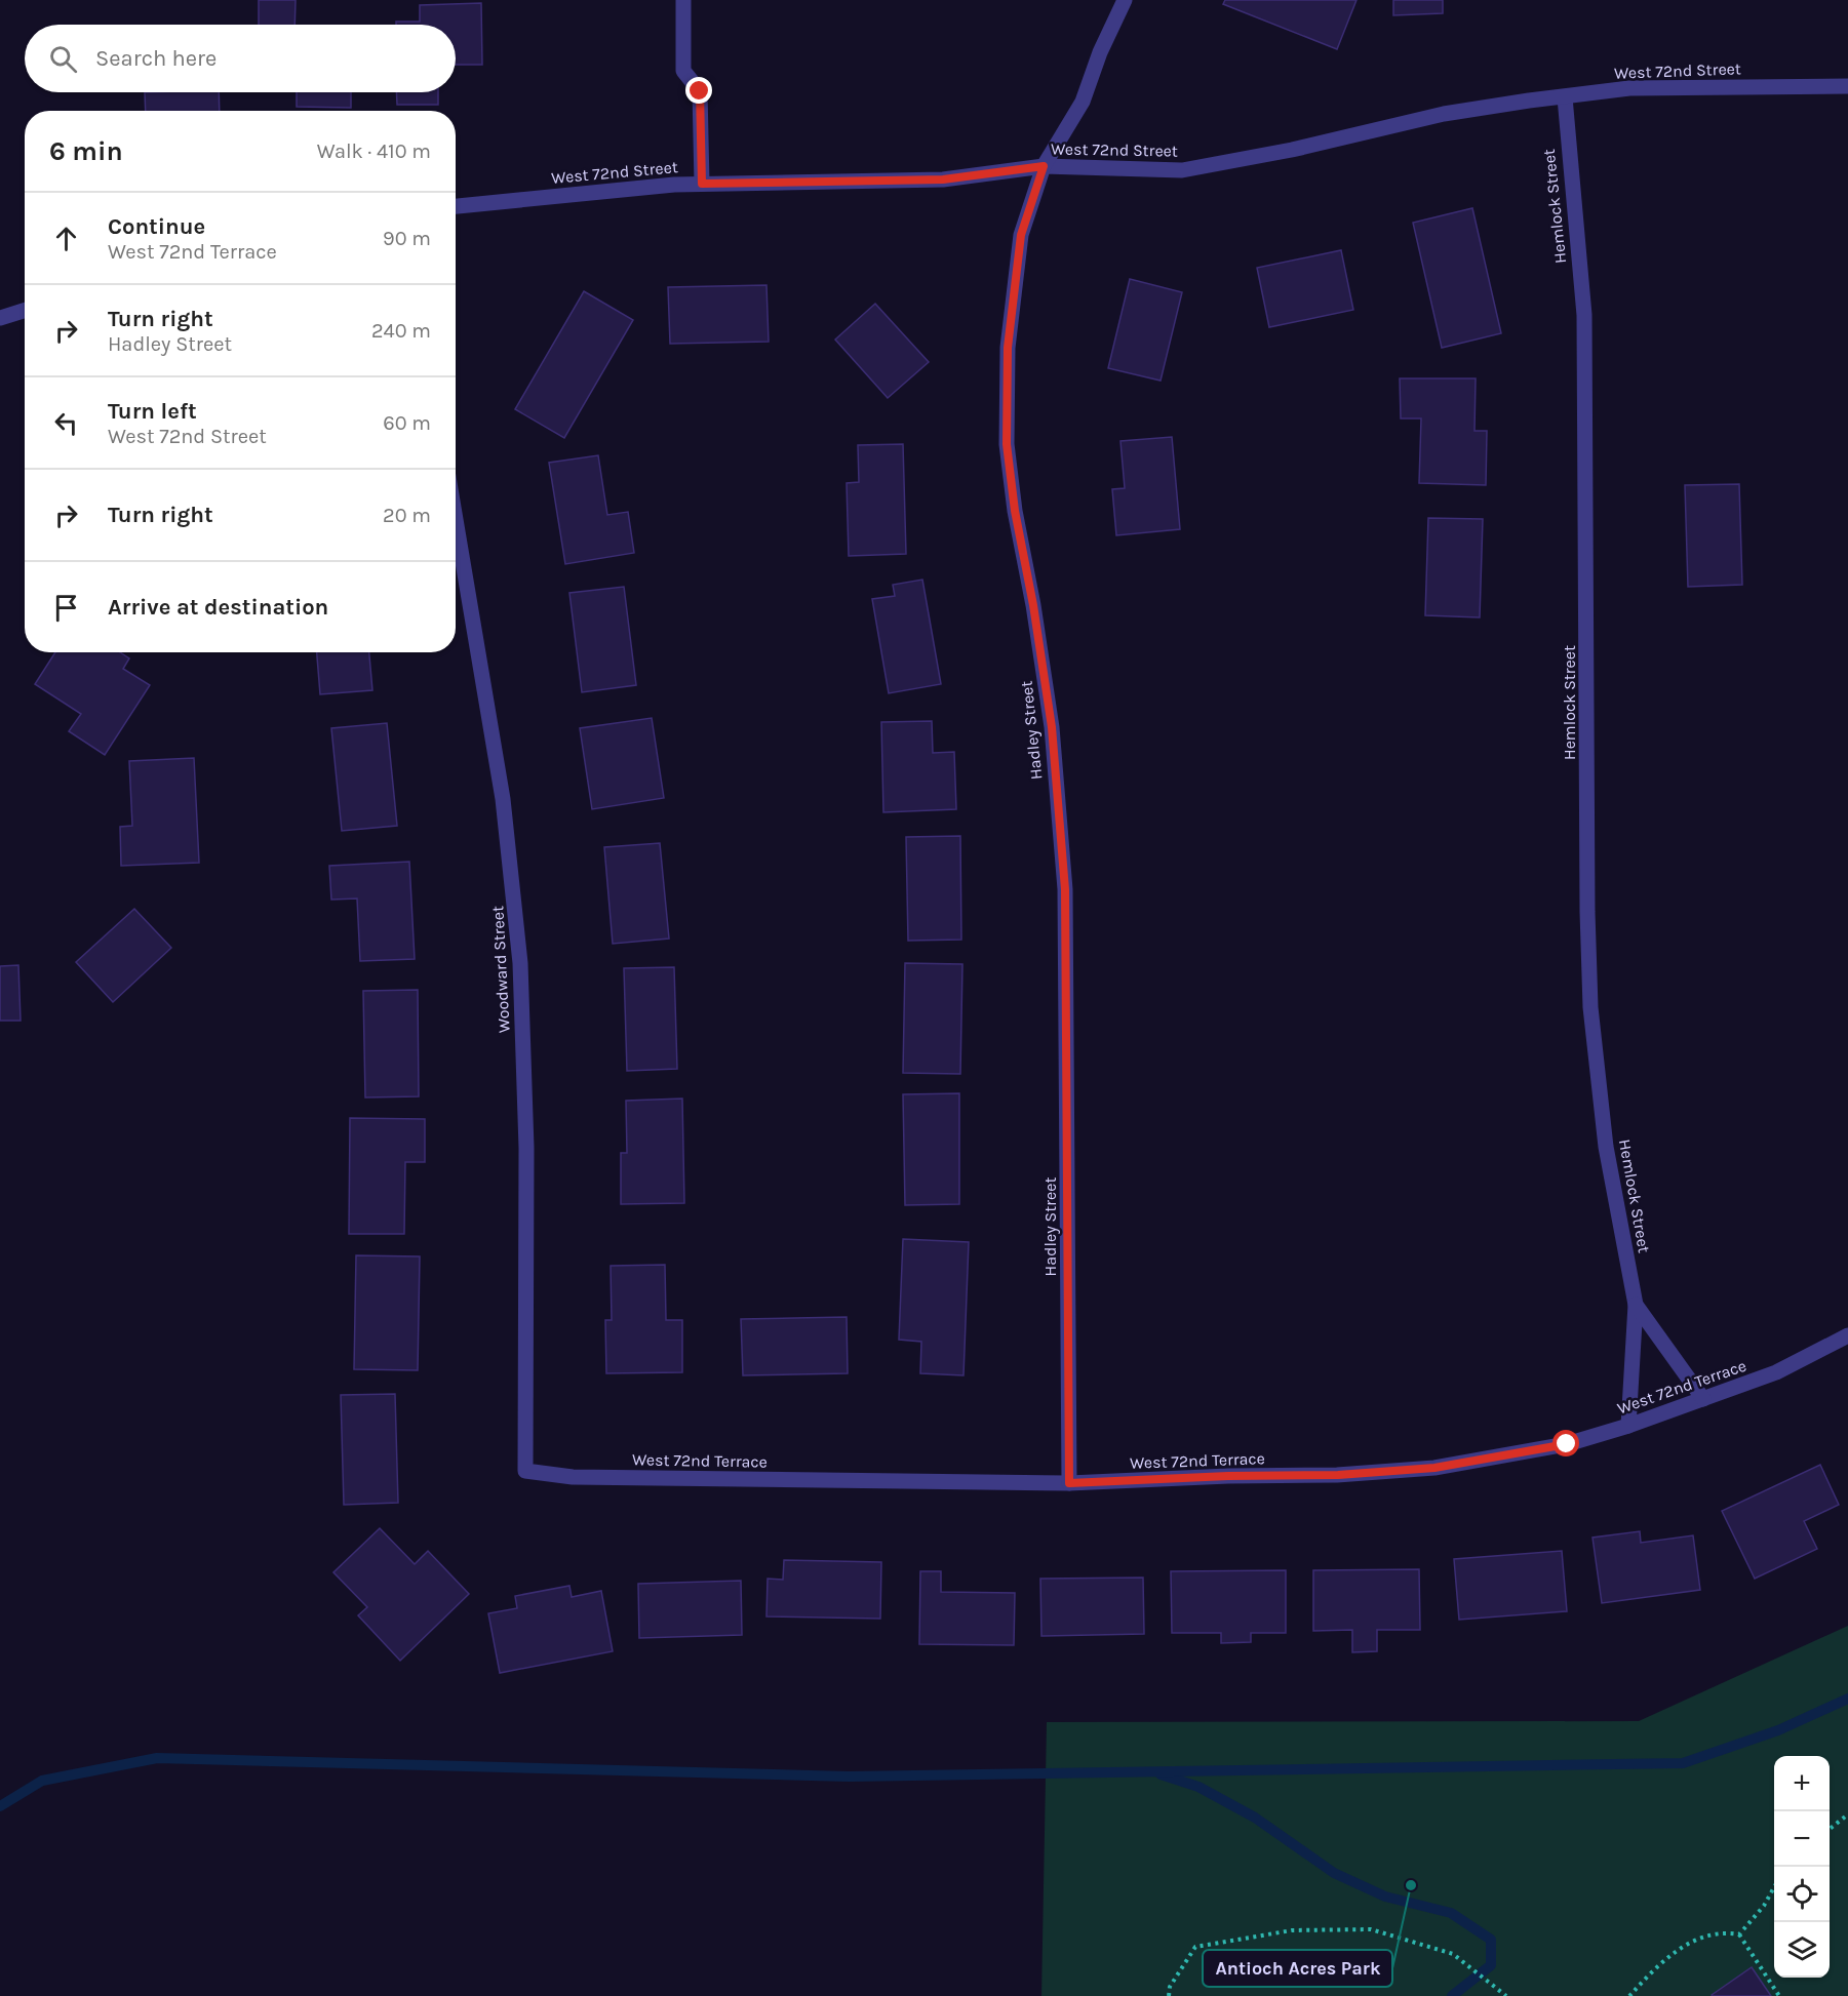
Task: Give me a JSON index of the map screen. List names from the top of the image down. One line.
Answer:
{"streets":{"street":["West 72nd Street","Hemlock Street","Hadley Street","Woodward Street","West 72nd Terrace"]},"crossings":[["West 72nd Street","Hemlock Street"],["West 72nd Street","Hadley Street"],["Hemlock Street","West 72nd Terrace"],["Hadley Street","West 72nd Terrace"],["Woodward Street","West 72nd Terrace"]],"places":["Antioch Acres Park"],"page":{"search":"Search here","heading":["6 min","Walk · 410 m"],"list":[["Continue","West 72nd Terrace","90 m"],["Turn right","Hadley Street","240 m"],["Turn left","West 72nd Street","60 m"],["Turn right","20 m"],"Arrive at destination"],"map_buttons":["+","−"]}}
